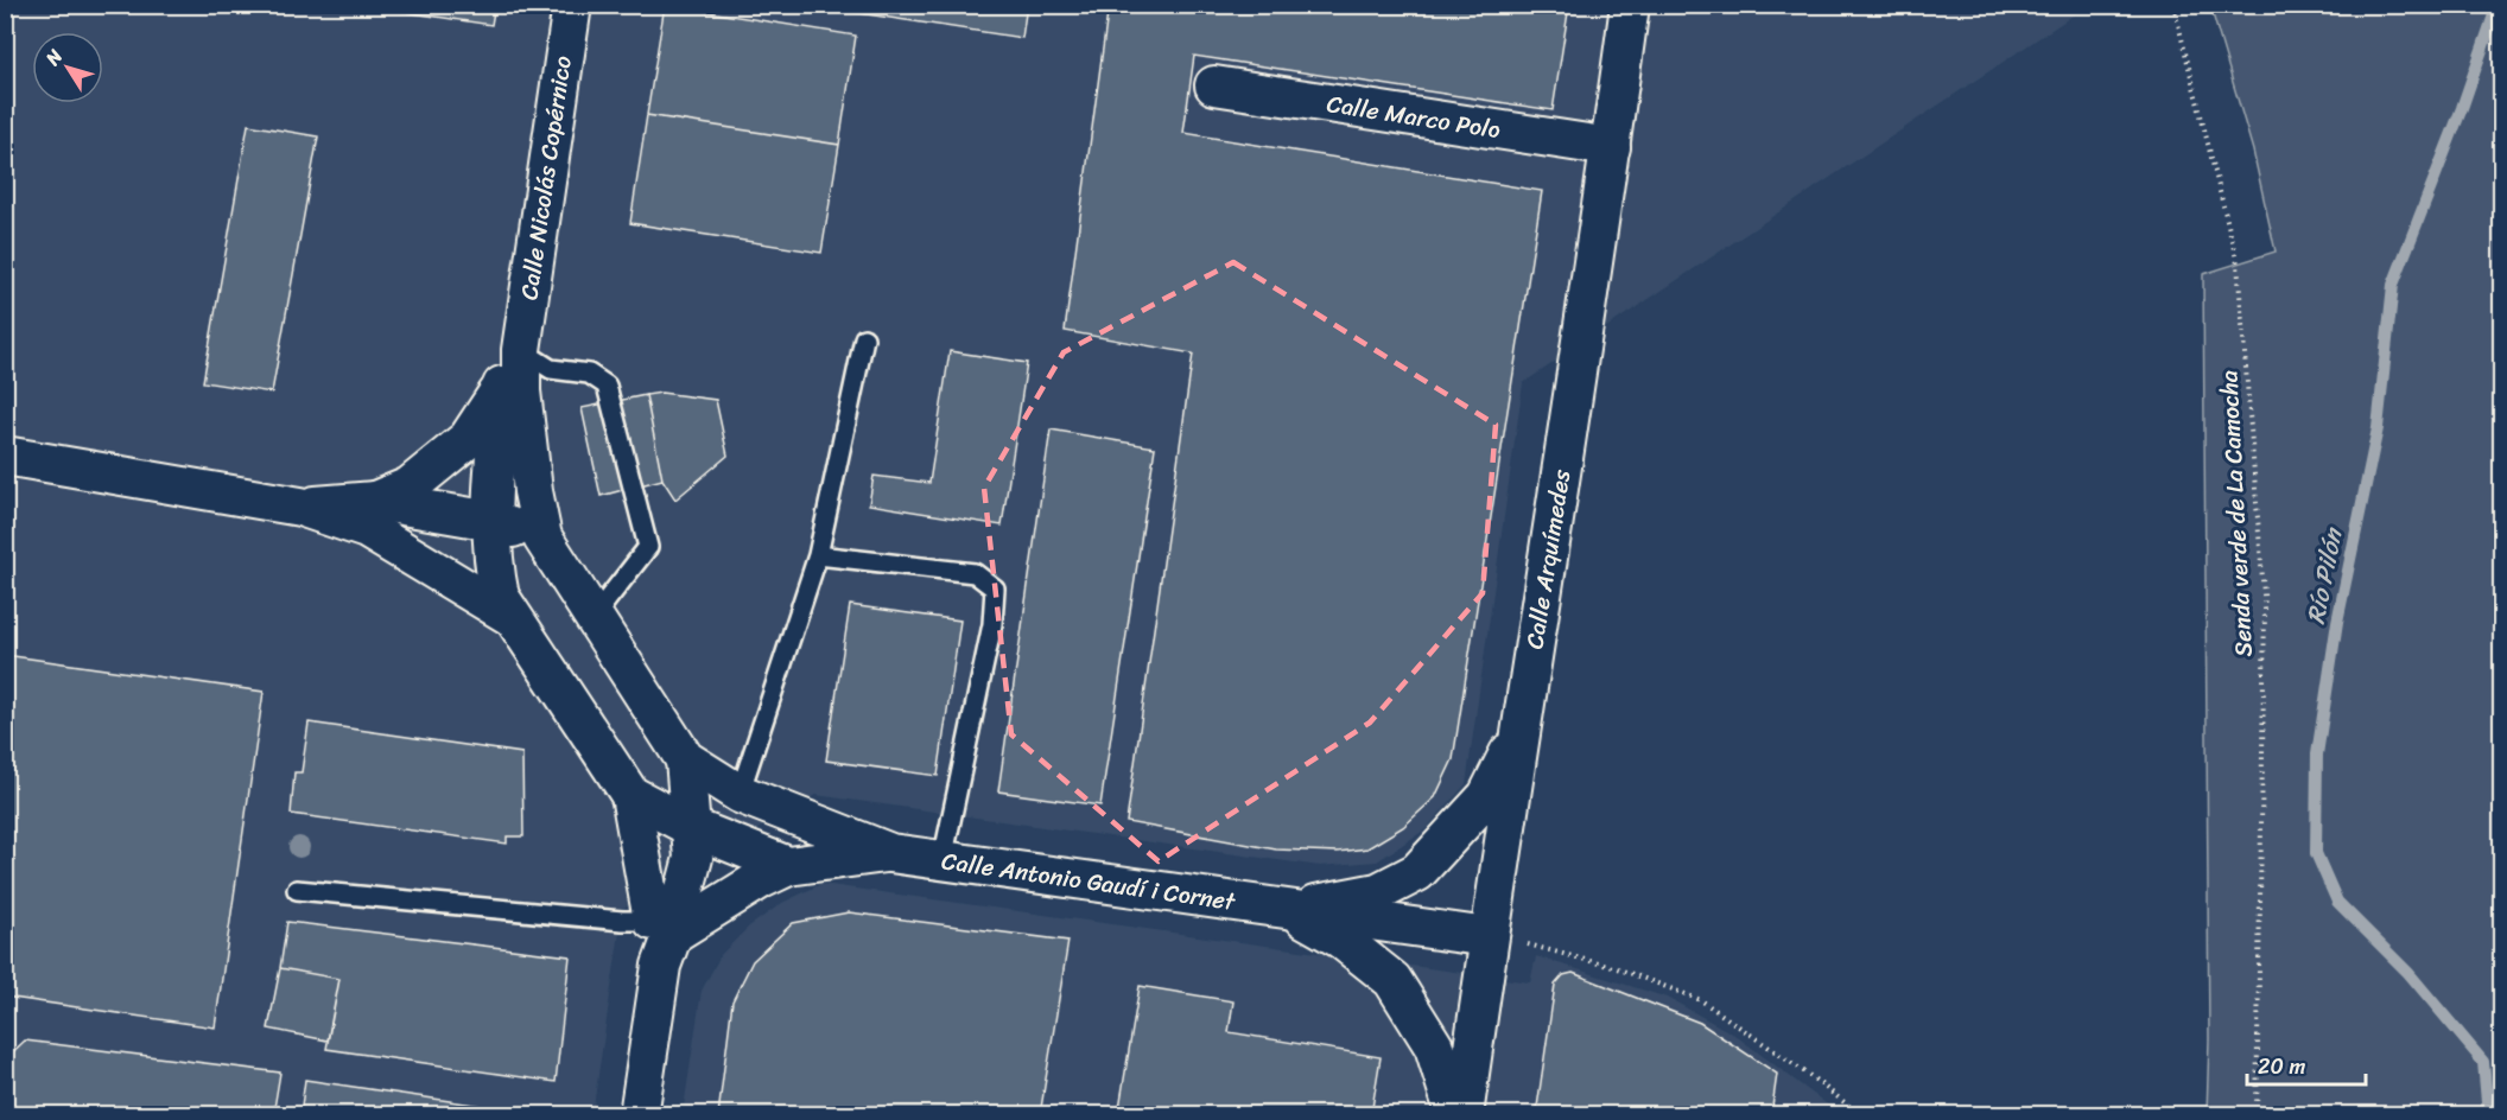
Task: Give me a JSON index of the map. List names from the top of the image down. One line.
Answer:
{"streets":{"street":["Calle Marco Polo","Calle Nicolás Copérnico","Calle Arquímedes","Calle Antonio Gaudí i Cornet"],"path":["Senda verde de La Camocha"]},"crossings":[["Calle Marco Polo","Calle Arquímedes"],["Calle Nicolás Copérnico","Calle Antonio Gaudí i Cornet"],["Calle Arquímedes","Calle Antonio Gaudí i Cornet"]],"water":["Río Pilón"],"scale_bar":"20 m","north":"top left"}
